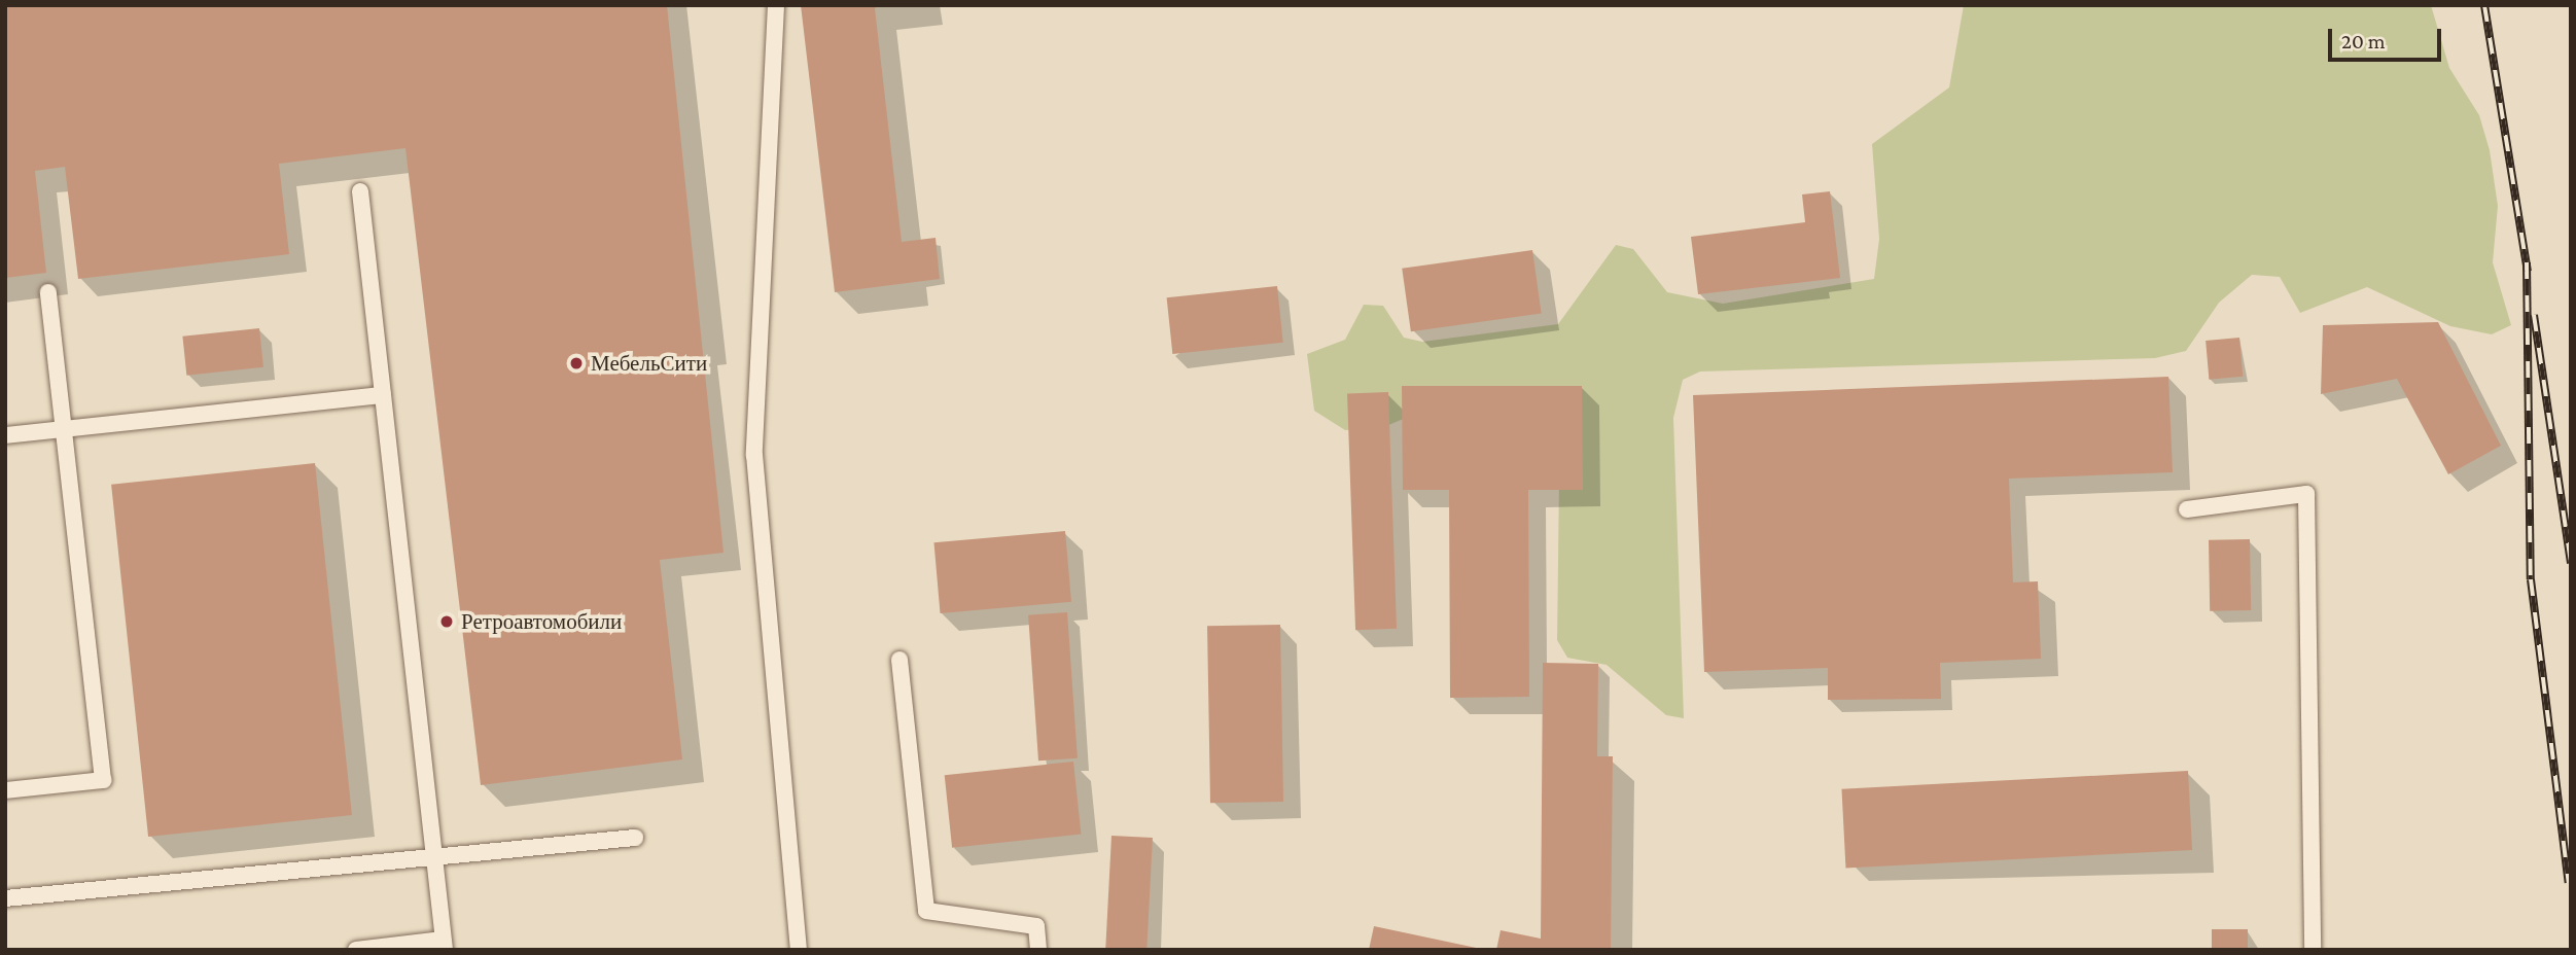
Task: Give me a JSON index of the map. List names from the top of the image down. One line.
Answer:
{"places":["МебельСити","Ретроавтомобили"],"scale_bar":"20 m"}
